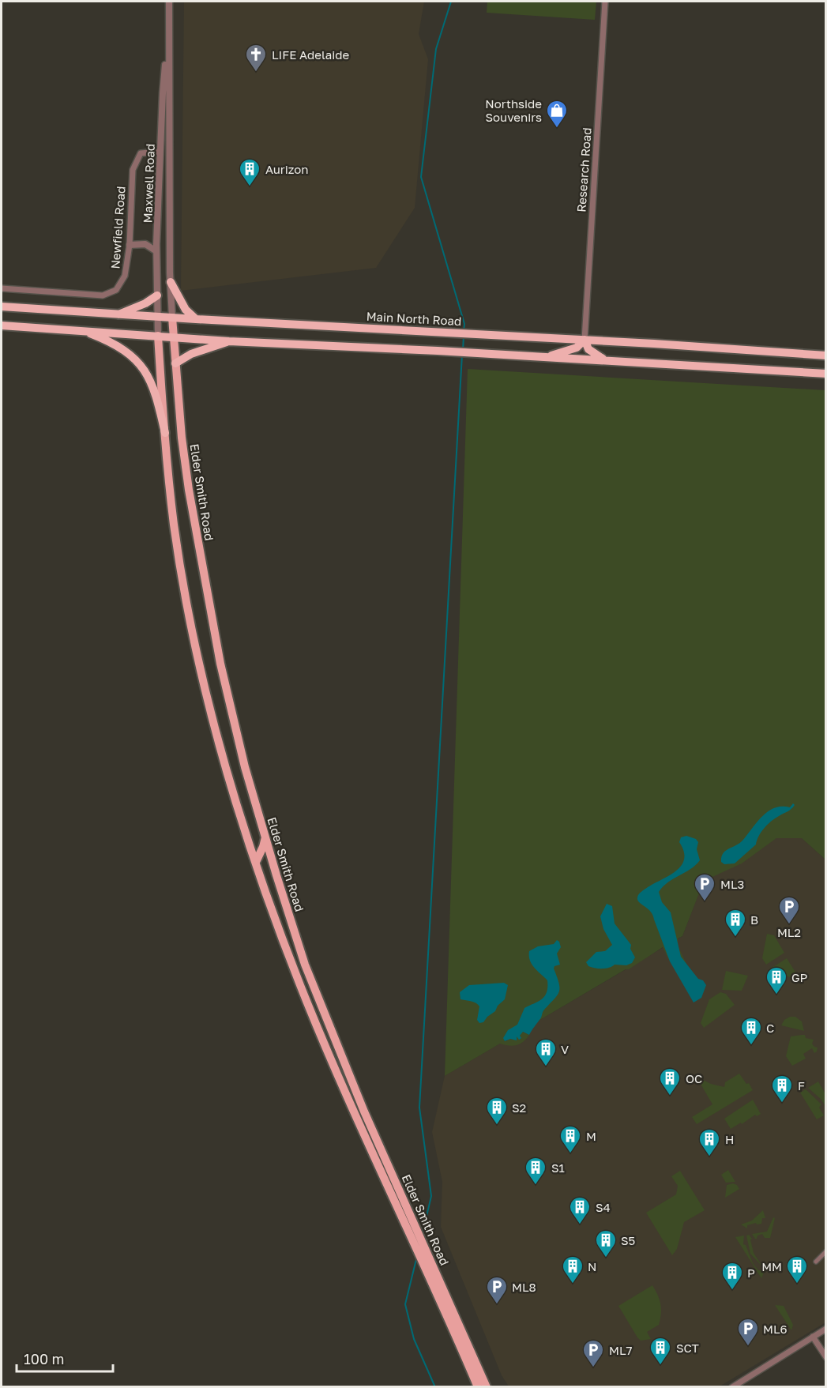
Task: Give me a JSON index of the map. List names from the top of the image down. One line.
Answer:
{"streets":{"highway":["Main North Road"],"main road":["Elder Smith Road"],"street":["Research Road","Maxwell Road","Newfield Road"]},"crossings":[["Research Road","Main North Road"],["Maxwell Road","Newfield Road"],["Maxwell Road","Main North Road"],["Maxwell Road","Elder Smith Road"],["Main North Road","Elder Smith Road"]],"places":{"church":["LIFE Adelaide"],"shop":["Northside Souvenirs"],"building":["Aurizon","B","GP","C","V","OC","F","S2","M","H","S1","S4","S5","N","MM","P","SCT"],"parking":["ML3","ML2","ML8","ML6","ML7"]},"scale_bar":"100 m"}
